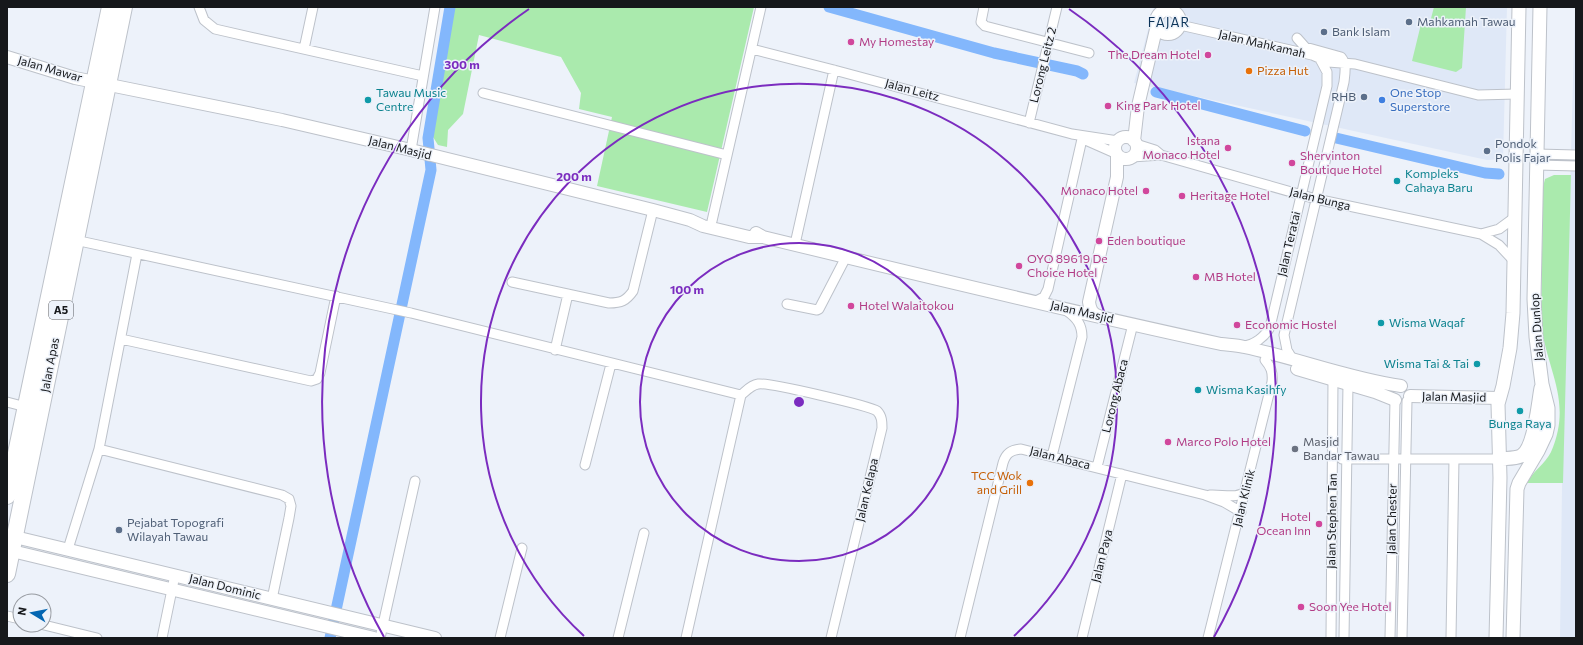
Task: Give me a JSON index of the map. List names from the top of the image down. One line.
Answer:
{"streets":{"highway":["A5","Jalan Apas"],"main road":["Jalan Dunlop"],"street":["Jalan Mahkamah","Lorong Leitz 2","Jalan Mawar","Jalan Leitz","Jalan Masjid","Jalan Bunga","Jalan Teratai","Lorong Abaca","Jalan Abaca","Jalan Kelapa","Jalan Klinik","Jalan Chester","Jalan Stephen Tan","Jalan Paya","Jalan Dominic"]},"crossings":[["Jalan Mahkamah","Jalan Teratai"],["Jalan Mahkamah","Jalan Dunlop"],["Lorong Leitz 2","Jalan Leitz"],["Jalan Mawar","Jalan Masjid"],["Jalan Mawar","A5"],["Jalan Mawar","Jalan Apas"],["Jalan Masjid","Jalan Teratai"],["Jalan Masjid","A5"],["Jalan Masjid","Jalan Dunlop"],["Jalan Masjid","Jalan Apas"],["Jalan Masjid","Lorong Abaca"],["Jalan Masjid","Jalan Klinik"],["Jalan Masjid","Jalan Chester"],["Jalan Masjid","Jalan Stephen Tan"],["Jalan Bunga","Jalan Teratai"],["Jalan Bunga","Jalan Dunlop"],["A5","Jalan Apas"],["Jalan Apas","Jalan Dominic"],["Lorong Abaca","Jalan Abaca"],["Jalan Abaca","Jalan Paya"]],"districts":["FAJAR"],"places":["Mahkamah Tawau","Bank Islam","My Homestay","The Dream Hotel","Pizza Hut","RHB","Tawau Music Centre","One Stop Superstore","King Park Hotel","Istana Monaco Hotel","Pondok Polis Fajar","Shervinton Boutique Hotel","Kompleks Cahaya Baru","Monaco Hotel","Heritage Hotel","Eden boutique","OYO 89619 De Choice Hotel","MB Hotel","Hotel Walaitokou","Wisma Waqaf","Economic Hostel","Wisma Tai & Tai","Wisma Kasihfy","Bunga Raya","Marco Polo Hotel","Masjid Bandar Tawau","TCC Wok and Grill","Hotel Ocean Inn","Pejabat Topografi Wilayah Tawau","Soon Yee Hotel"],"north":"left","rings":["300 m","200 m","100 m"]}
